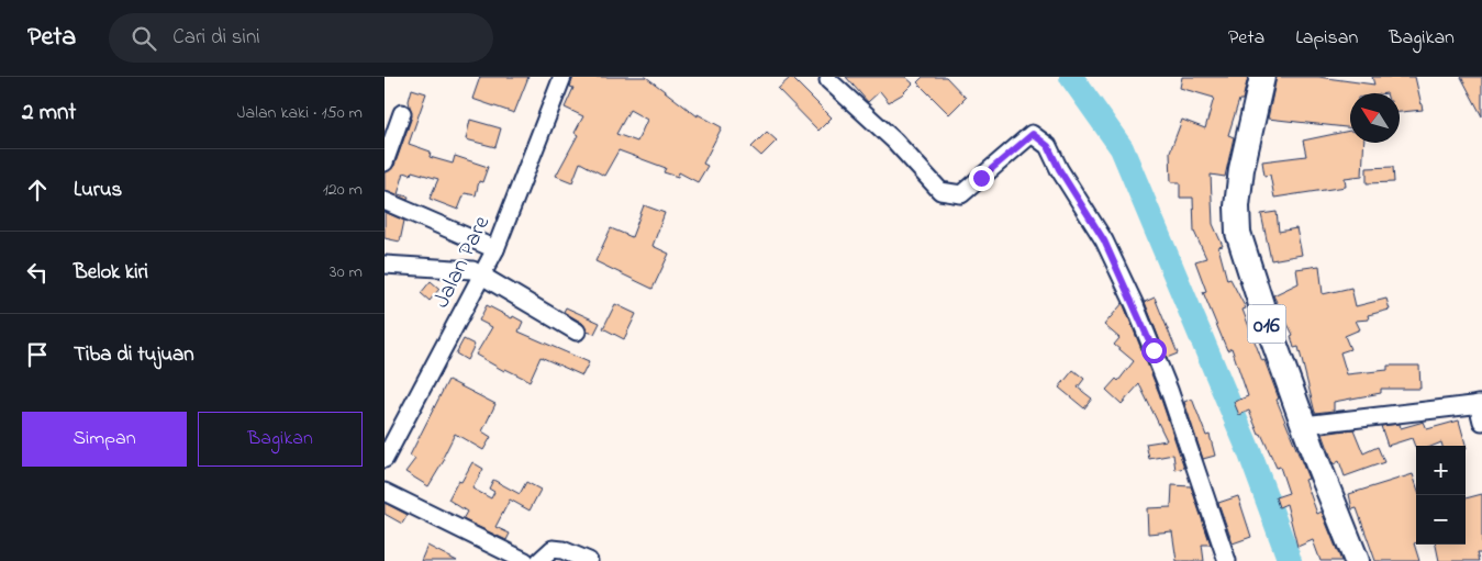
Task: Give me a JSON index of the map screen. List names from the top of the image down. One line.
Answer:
{"streets":{"main road":["016"],"street":["Jalan Pare"]},"north":"top left","page":{"header":"Peta","search":"Cari di sini","nav":["Peta","Lapisan","Bagikan"],"heading":["2 mnt","Jalan kaki · 150 m"],"list":[["Lurus","120 m"],["Belok kiri","30 m"],"Tiba di tujuan"],"buttons":["Simpan","Bagikan"],"map_buttons":["+","−"]}}
